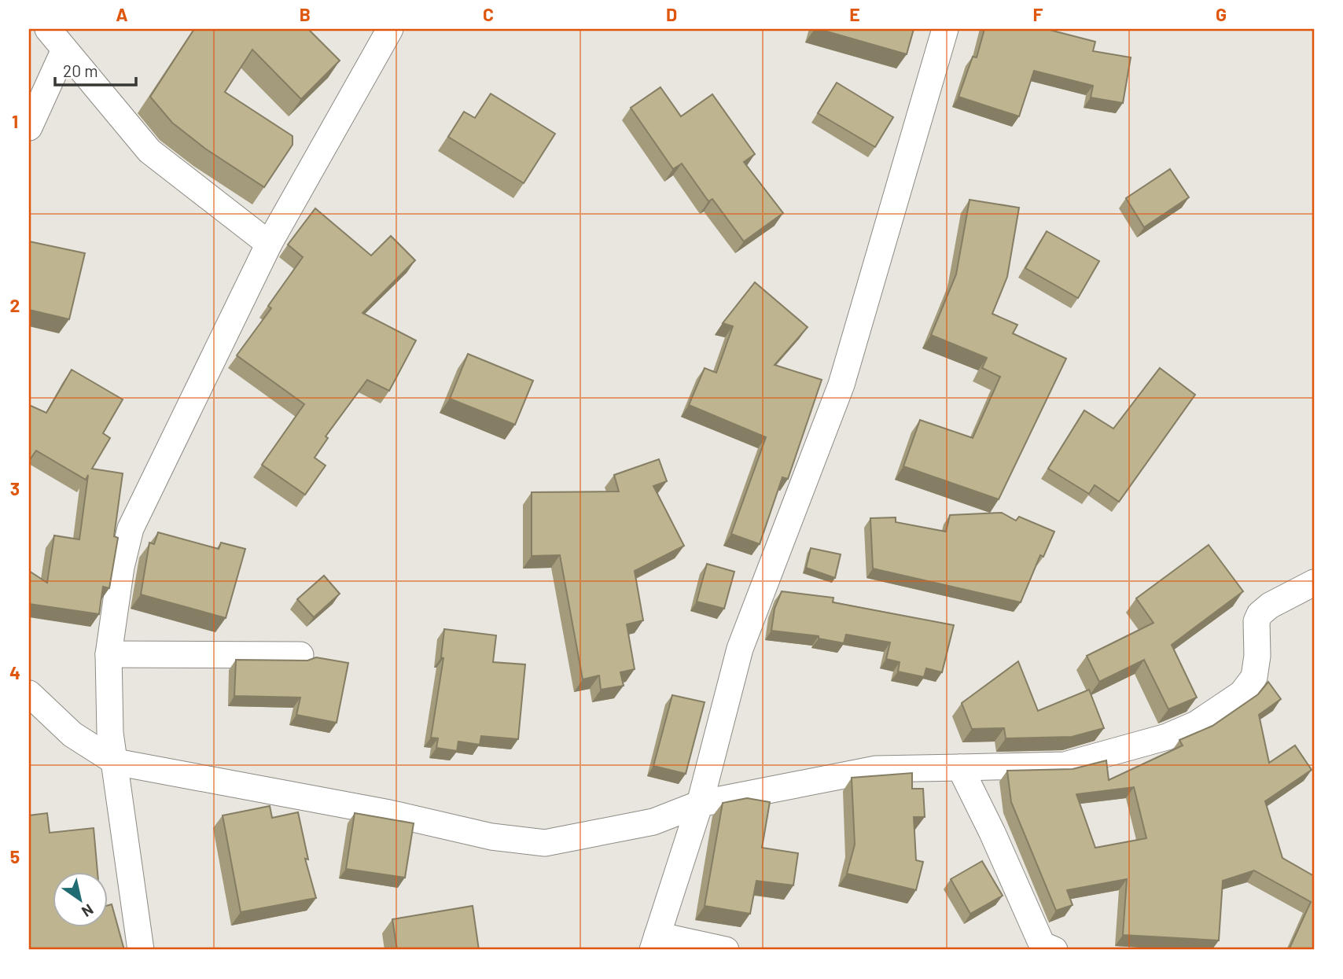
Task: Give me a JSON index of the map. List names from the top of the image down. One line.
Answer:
{"scale_bar":"20 m","north":"bottom right","grid":{"columns":["A","B","C","D","E","F","G"],"rows":["1","2","3","4","5"]}}
